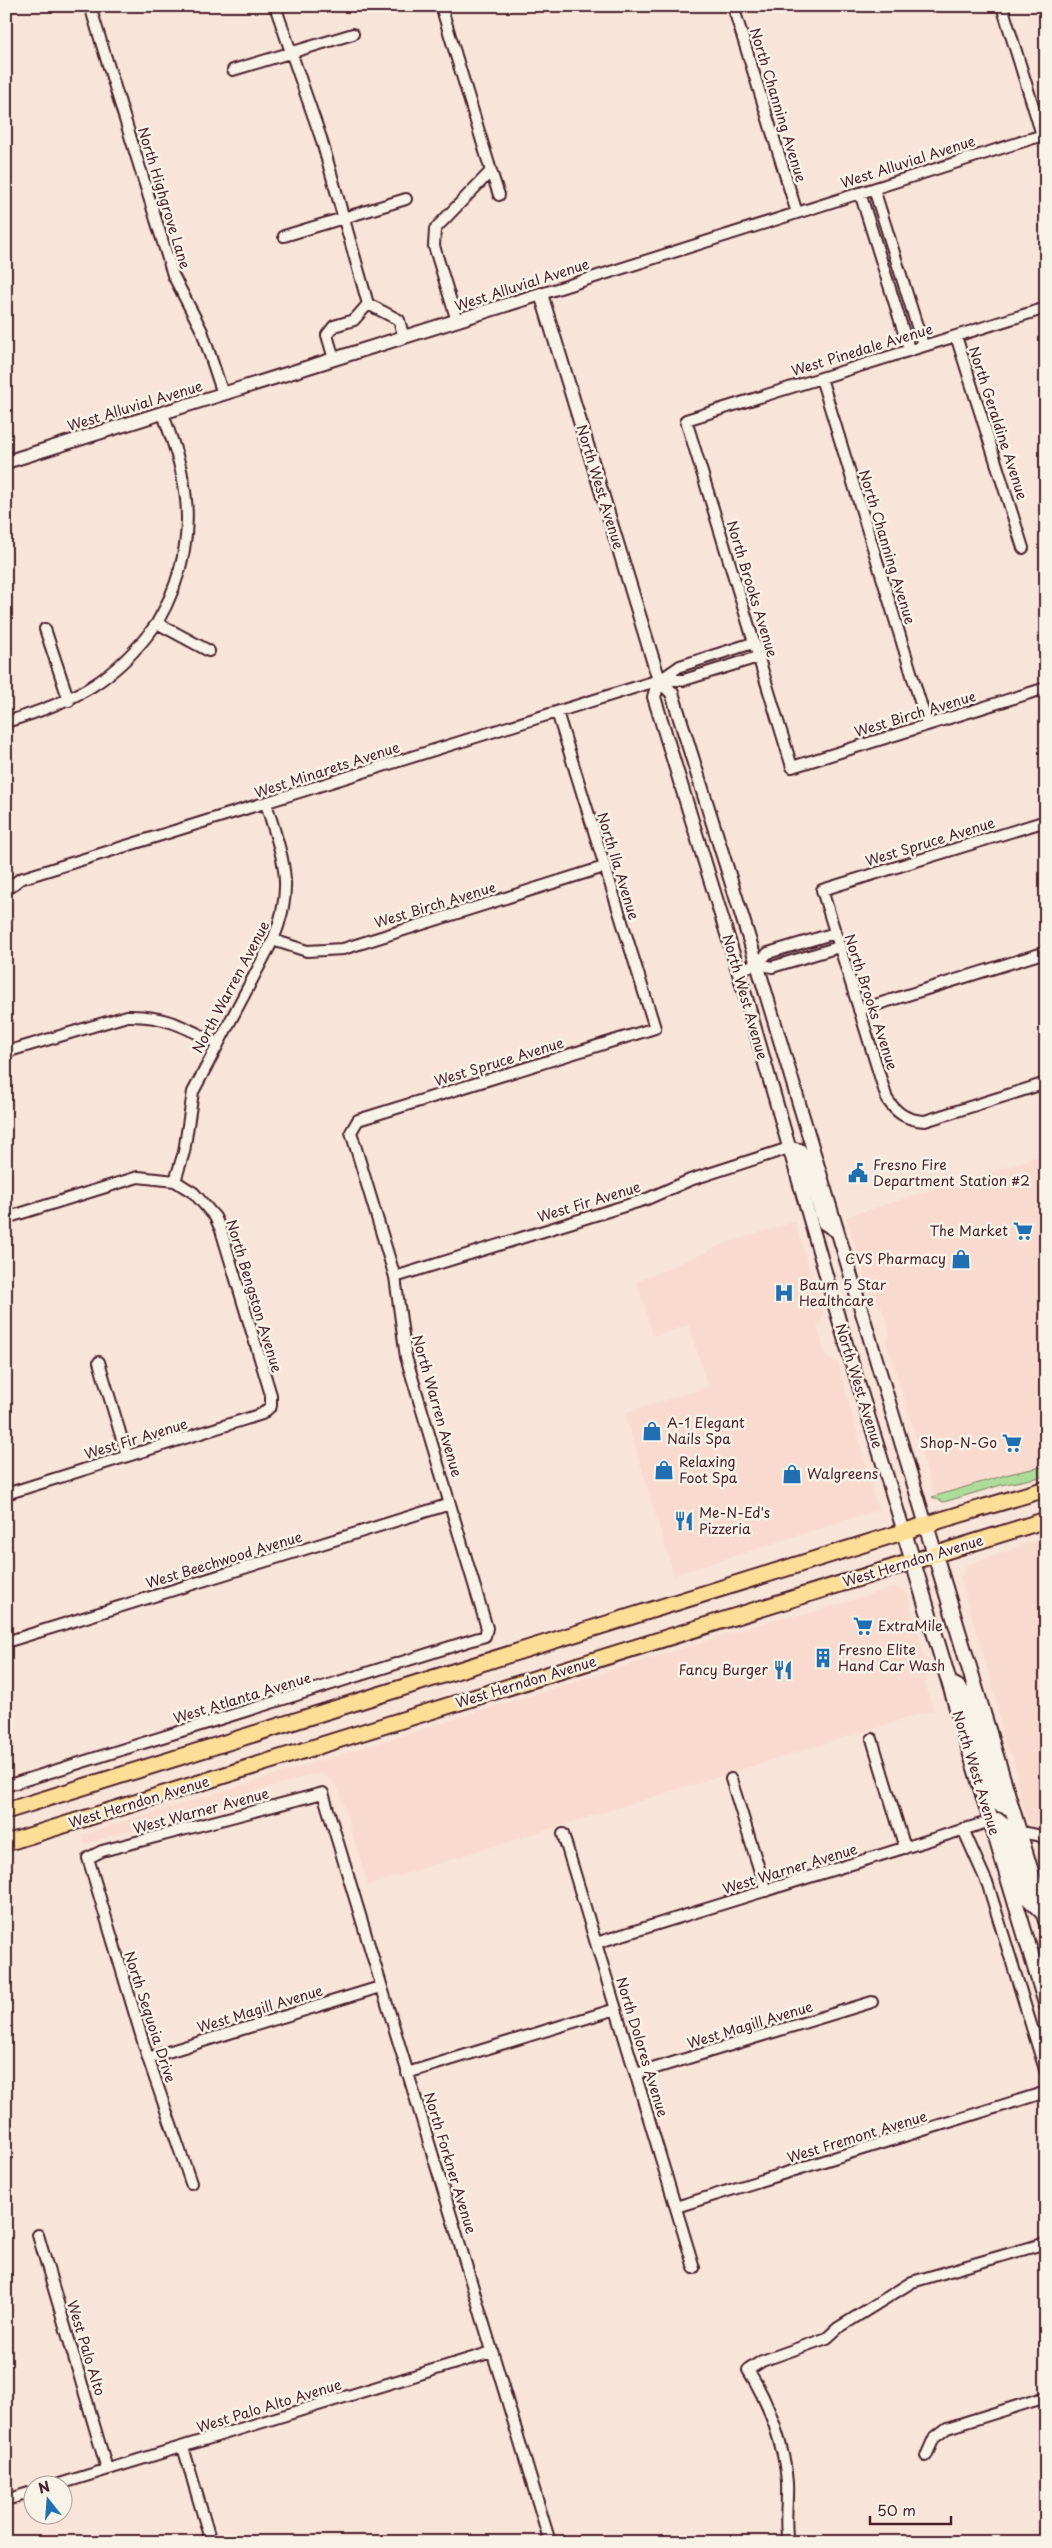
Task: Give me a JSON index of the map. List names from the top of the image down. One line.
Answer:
{"streets":{"main road":["North West Avenue","West Herndon Avenue"],"street":["North Channing Avenue","West Alluvial Avenue","North Highgrove Lane","West Pinedale Avenue","North Geraldine Avenue","North Brooks Avenue","West Birch Avenue","West Minarets Avenue","West Spruce Avenue","North Ila Avenue","North Warren Avenue","West Fir Avenue","North Bengston Avenue","West Beechwood Avenue","West Atlanta Avenue","West Warner Avenue","West Magill Avenue","North Sequoia Drive","North Dolores Avenue","West Fremont Avenue","North Forkner Avenue","West Palo Alto","West Palo Alto Avenue"]},"crossings":[["North Channing Avenue","West Alluvial Avenue"],["North Channing Avenue","West Pinedale Avenue"],["North Channing Avenue","West Birch Avenue"],["West Alluvial Avenue","North Highgrove Lane"],["West Alluvial Avenue","North West Avenue"],["West Pinedale Avenue","North Geraldine Avenue"],["West Pinedale Avenue","North Brooks Avenue"],["North West Avenue","West Minarets Avenue"],["North West Avenue","West Fir Avenue"],["North West Avenue","West Herndon Avenue"],["North West Avenue","West Warner Avenue"],["North Brooks Avenue","West Birch Avenue"],["North Brooks Avenue","West Minarets Avenue"],["North Brooks Avenue","West Spruce Avenue"],["West Birch Avenue","North Ila Avenue"],["West Birch Avenue","North Warren Avenue"],["West Minarets Avenue","North Ila Avenue"],["West Minarets Avenue","North Warren Avenue"],["West Spruce Avenue","North Ila Avenue"],["West Spruce Avenue","North Warren Avenue"],["North Warren Avenue","West Fir Avenue"],["North Warren Avenue","North Bengston Avenue"],["North Warren Avenue","West Beechwood Avenue"],["North Warren Avenue","West Atlanta Avenue"],["West Fir Avenue","North Bengston Avenue"],["West Warner Avenue","North Sequoia Drive"],["West Warner Avenue","North Dolores Avenue"],["West Warner Avenue","North Forkner Avenue"],["West Magill Avenue","North Sequoia Drive"],["West Magill Avenue","North Dolores Avenue"],["West Magill Avenue","North Forkner Avenue"],["North Dolores Avenue","West Fremont Avenue"],["North Forkner Avenue","West Palo Alto Avenue"],["West Palo Alto","West Palo Alto Avenue"]],"places":{"public building":["Fresno Fire Department Station #2"],"supermarket":["The Market","Shop-N-Go","ExtraMile"],"shop":["CVS Pharmacy","A-1 Elegant Nails Spa","Relaxing Foot Spa","Walgreens"],"hospital":["Baum 5 Star Healthcare"],"restaurant":["Me-N-Ed's Pizzeria","Fancy Burger"],"building":["Fresno Elite Hand Car Wash"]},"scale_bar":"50 m","north":"top"}
